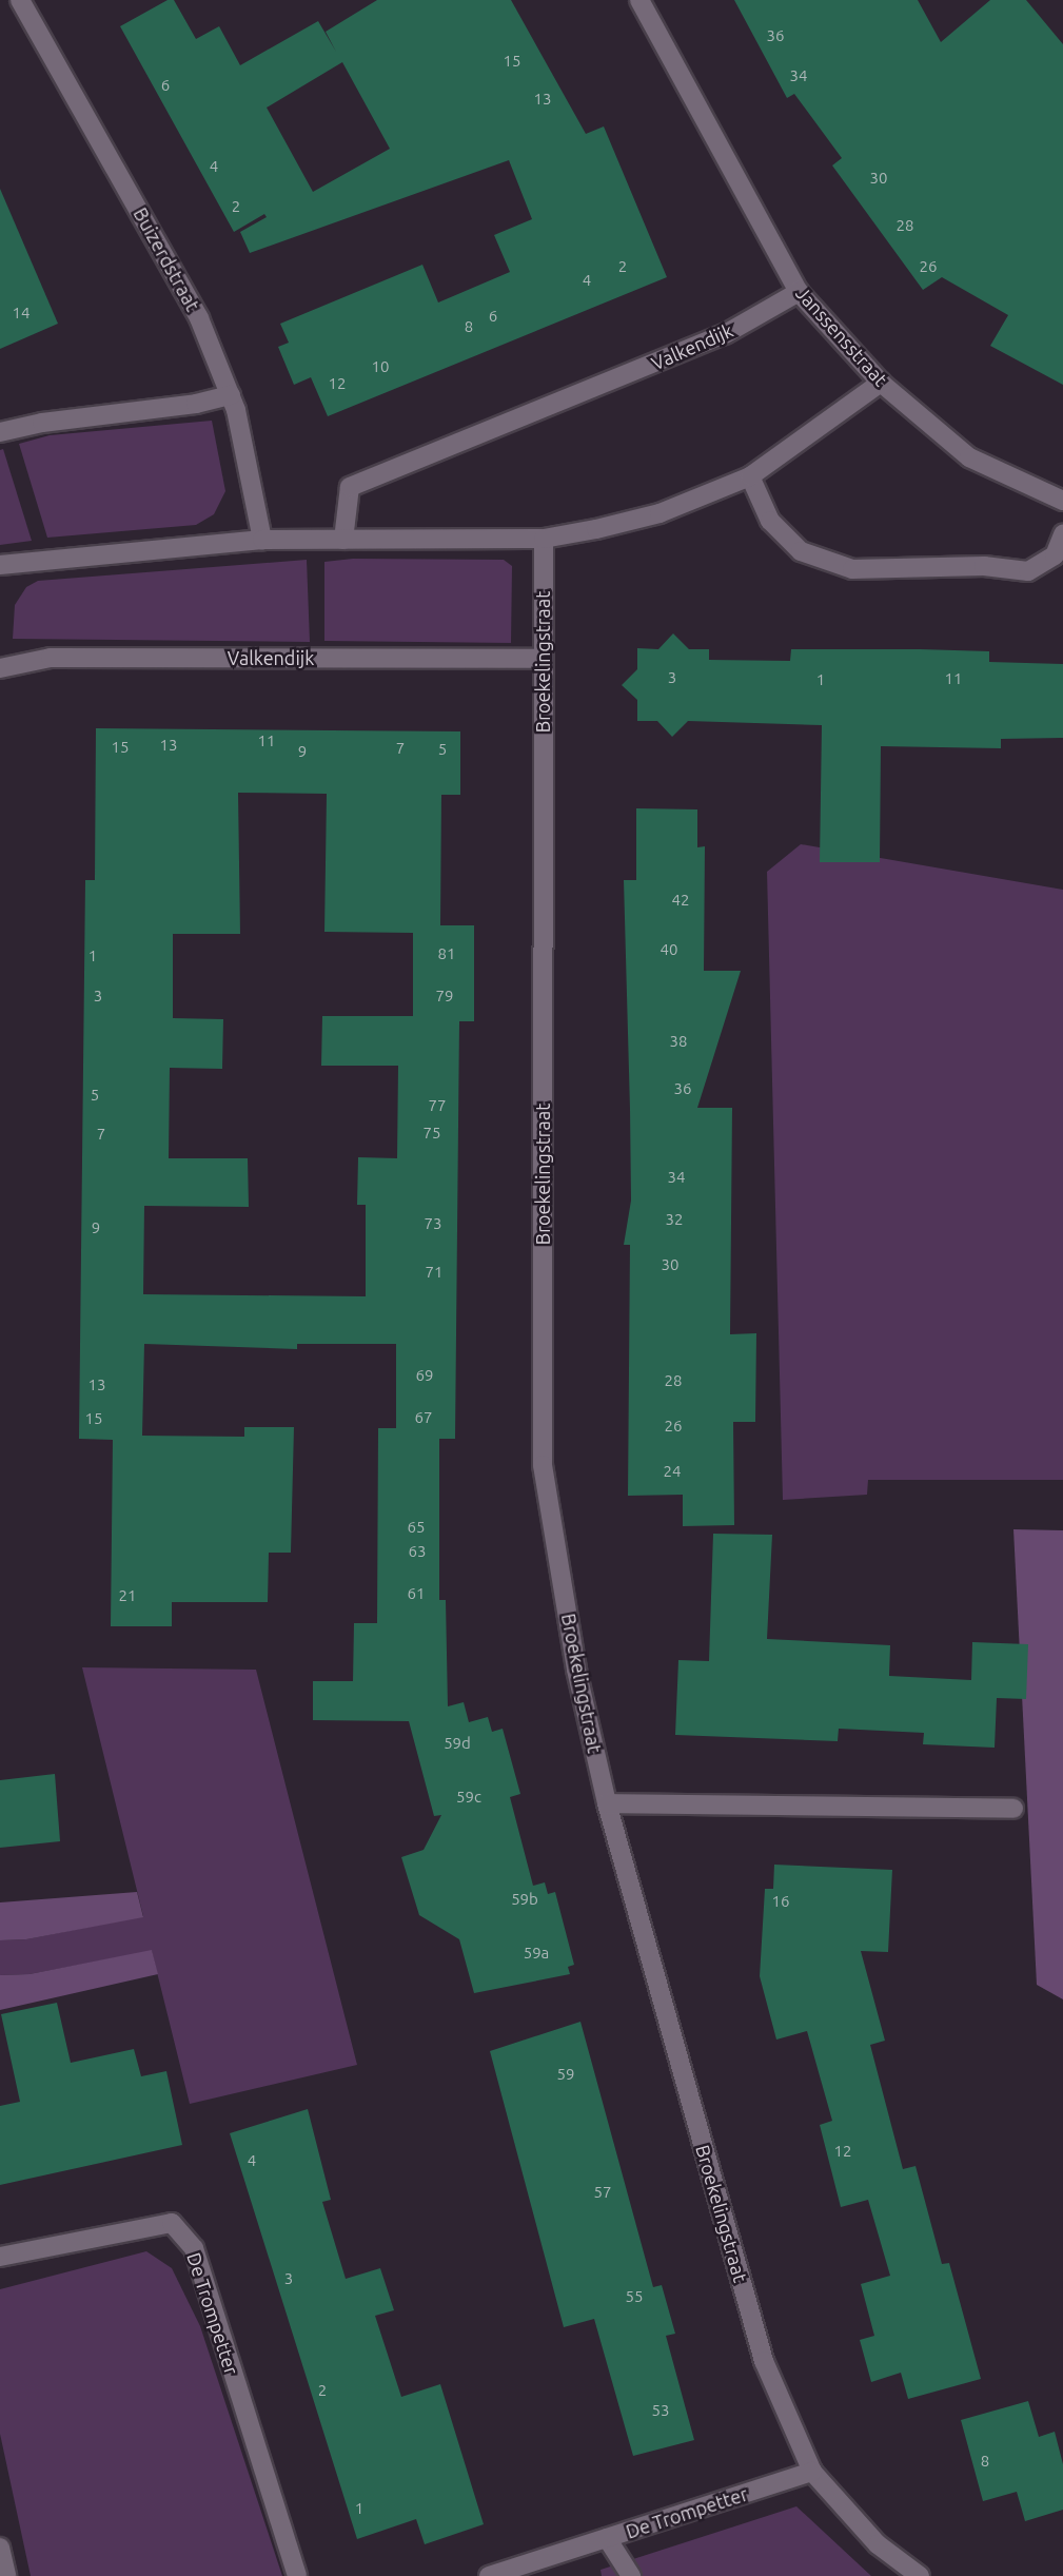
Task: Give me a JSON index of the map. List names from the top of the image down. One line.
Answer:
{"streets":{"street":["Buizerdstraat","Janssensstraat","Valkendijk","Broekelingstraat","De Trompetter"]},"crossings":[["Janssensstraat","Valkendijk"],["Valkendijk","Broekelingstraat"],["Broekelingstraat","De Trompetter"]],"house_numbers":["36","15","34","6","13","4","30","2","28","2","26","4","14","6","8","10","12","3","11","1","11","13","15","7","5","9","42","40","81","1","3","79","38","36","5","77","75","7","34","32","73","9","30","71","69","28","13","67","15","26","24","65","63","61","21","59d","59c","59b","16","59a","59","12","4","57","3","55","2","53","8","1"]}
